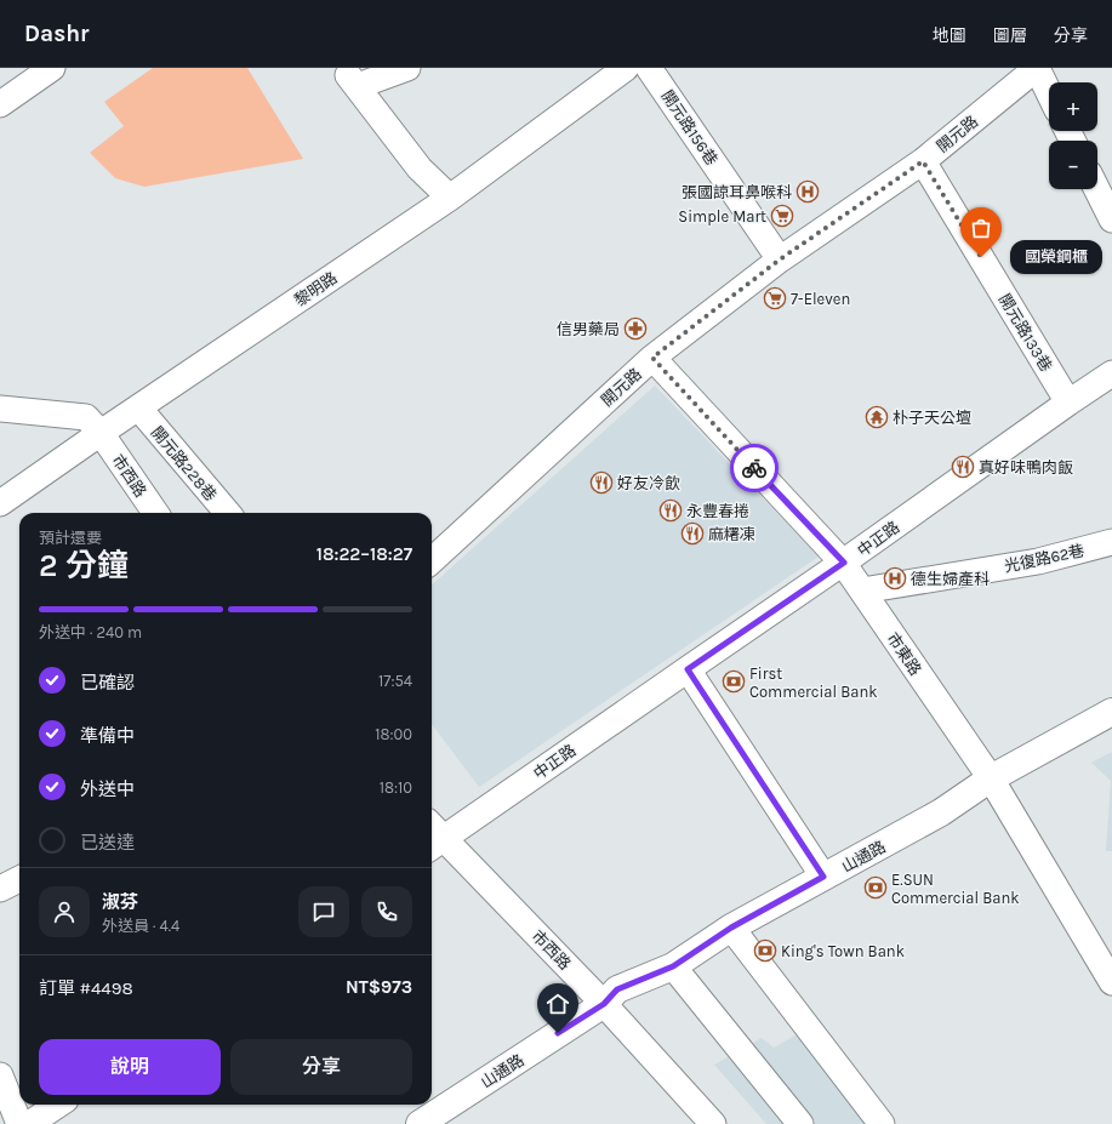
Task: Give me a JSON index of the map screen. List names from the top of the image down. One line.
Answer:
{"streets":{"main road":["山通路"],"street":["開元路156巷","開元路","黎明路","開元路133巷","開元路228巷","市西路","中正路","光復路62巷","市東路"]},"crossings":[["開元路156巷","開元路"],["開元路","開元路133巷"],["開元路","市東路"],["黎明路","開元路228巷"],["黎明路","市西路"],["開元路133巷","中正路"],["市西路","中正路"],["市西路","山通路"],["中正路","市東路"],["光復路62巷","市東路"],["市東路","山通路"]],"places":{"hospital":["張國諒耳鼻喉科","德生婦產科"],"supermarket":["Simple Mart","7-Eleven"],"other":["國榮鋼櫃"],"pharmacy":["信男藥局"],"temple":["朴子天公壇"],"restaurant":["真好味鴨肉飯","好友冷飲","永豐春捲","麻糬凍"],"bank":["First Commercial Bank","E.SUN Commercial Bank","King's Town Bank"]},"page":{"header":"Dashr","nav":["地圖","圖層","分享"],"map_buttons":["+","−"],"bubble":"國榮鋼櫃","heading":["2 分鐘","預計還要","18:22–18:27"],"panel":["淑芬","外送員 · 4.4","訂單 #4498","NT$973"],"bar":"外送中 · 240 m","list":[["已確認","17:54"],["準備中","18:00"],["外送中","18:10"],"已送達"],"buttons":["說明","分享"]}}
